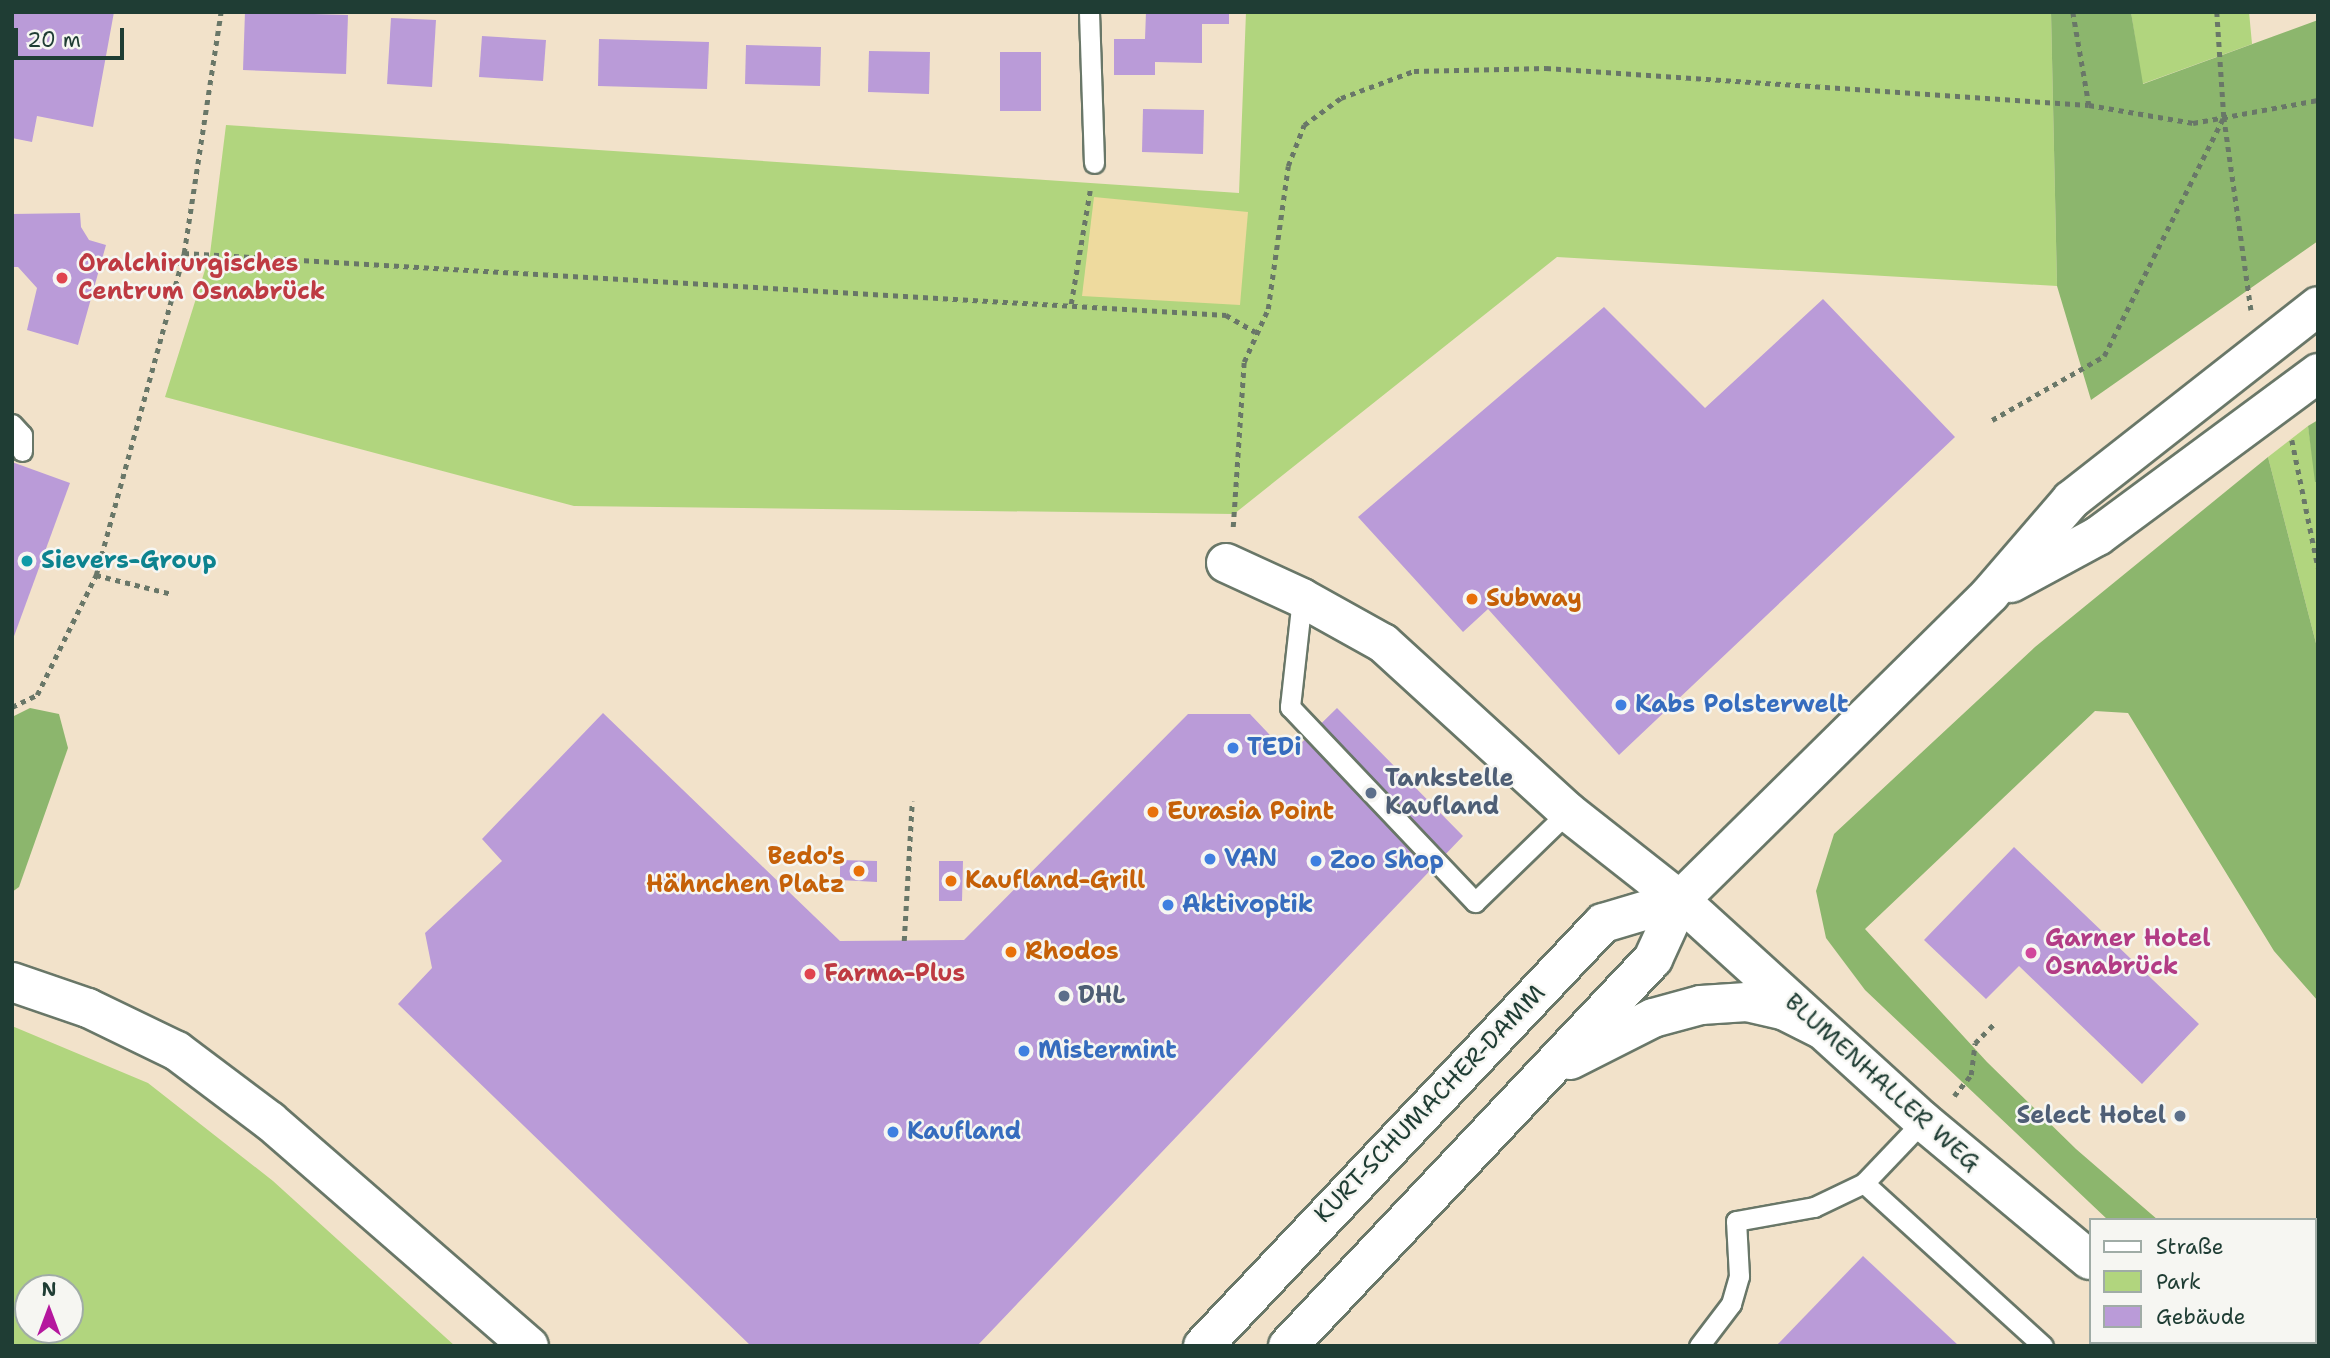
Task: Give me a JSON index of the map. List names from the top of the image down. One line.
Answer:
{"streets":{"main road":["BLUMENHALLER WEG","KURT-SCHUMACHER-DAMM"]},"crossings":[["BLUMENHALLER WEG","KURT-SCHUMACHER-DAMM"]],"places":["Oralchirurgisches Centrum Osnabrück","Sievers-Group","Subway","Kabs Polsterwelt","TEDi","Tankstelle Kaufland","Eurasia Point","VAN","Zoo Shop","Bedo's Hähnchen Platz","Kaufland-Grill","Aktivoptik","Rhodos","Garner Hotel Osnabrück","Farma-Plus","DHL","Mistermint","Select Hotel","Kaufland"],"legend":["Straße","Park","Gebäude"],"scale_bar":"20 m","north":"top"}
